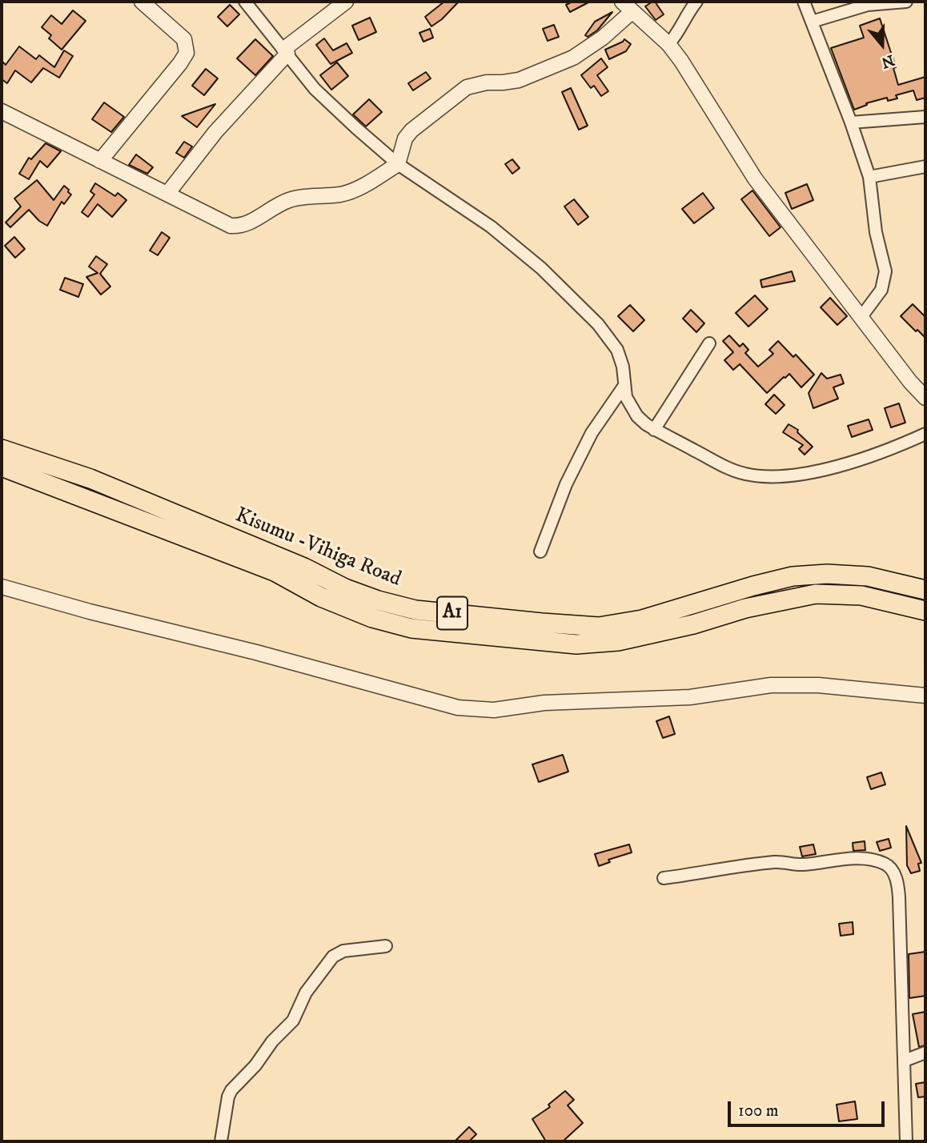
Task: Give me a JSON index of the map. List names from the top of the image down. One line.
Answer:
{"streets":{"highway":["Kisumu -Vihiga Road","A1"]},"scale_bar":"100 m","north":"bottom"}
